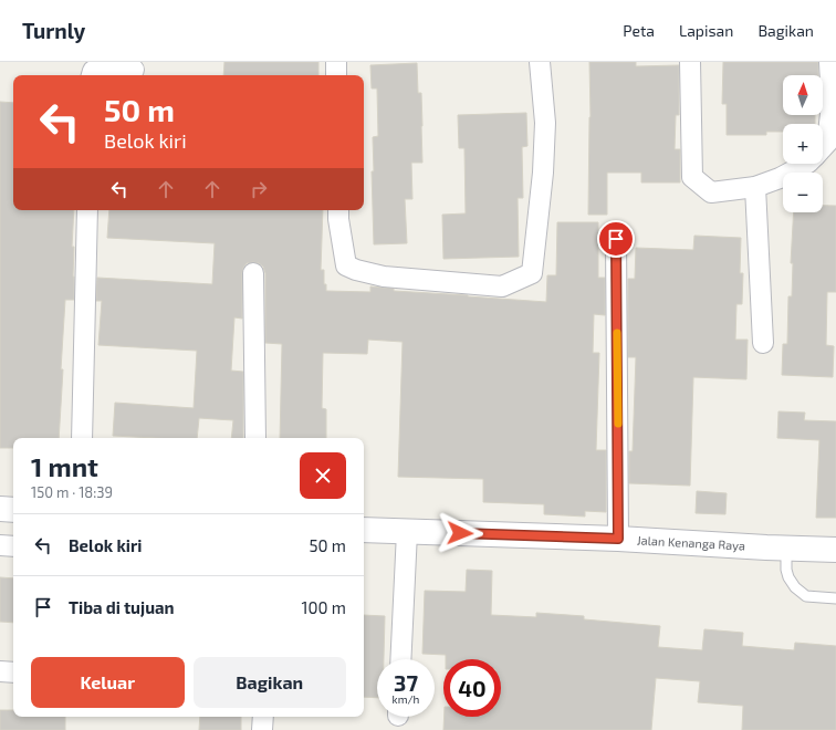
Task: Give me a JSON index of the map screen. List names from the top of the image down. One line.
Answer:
{"streets":{"street":["Jalan Kenanga Raya"]},"north":"top","page":{"header":"Turnly","nav":["Peta","Lapisan","Bagikan"],"map_buttons":["+","−"],"turn":["50 m","Belok kiri"],"heading":["1 mnt","150 m · 18:39"],"list":[{"name":"Belok kiri","value":"50 m"},{"name":"Tiba di tujuan","value":"100 m"}],"buttons":["Keluar","Bagikan"],"speed":"37 km/h","limit":"40"}}
